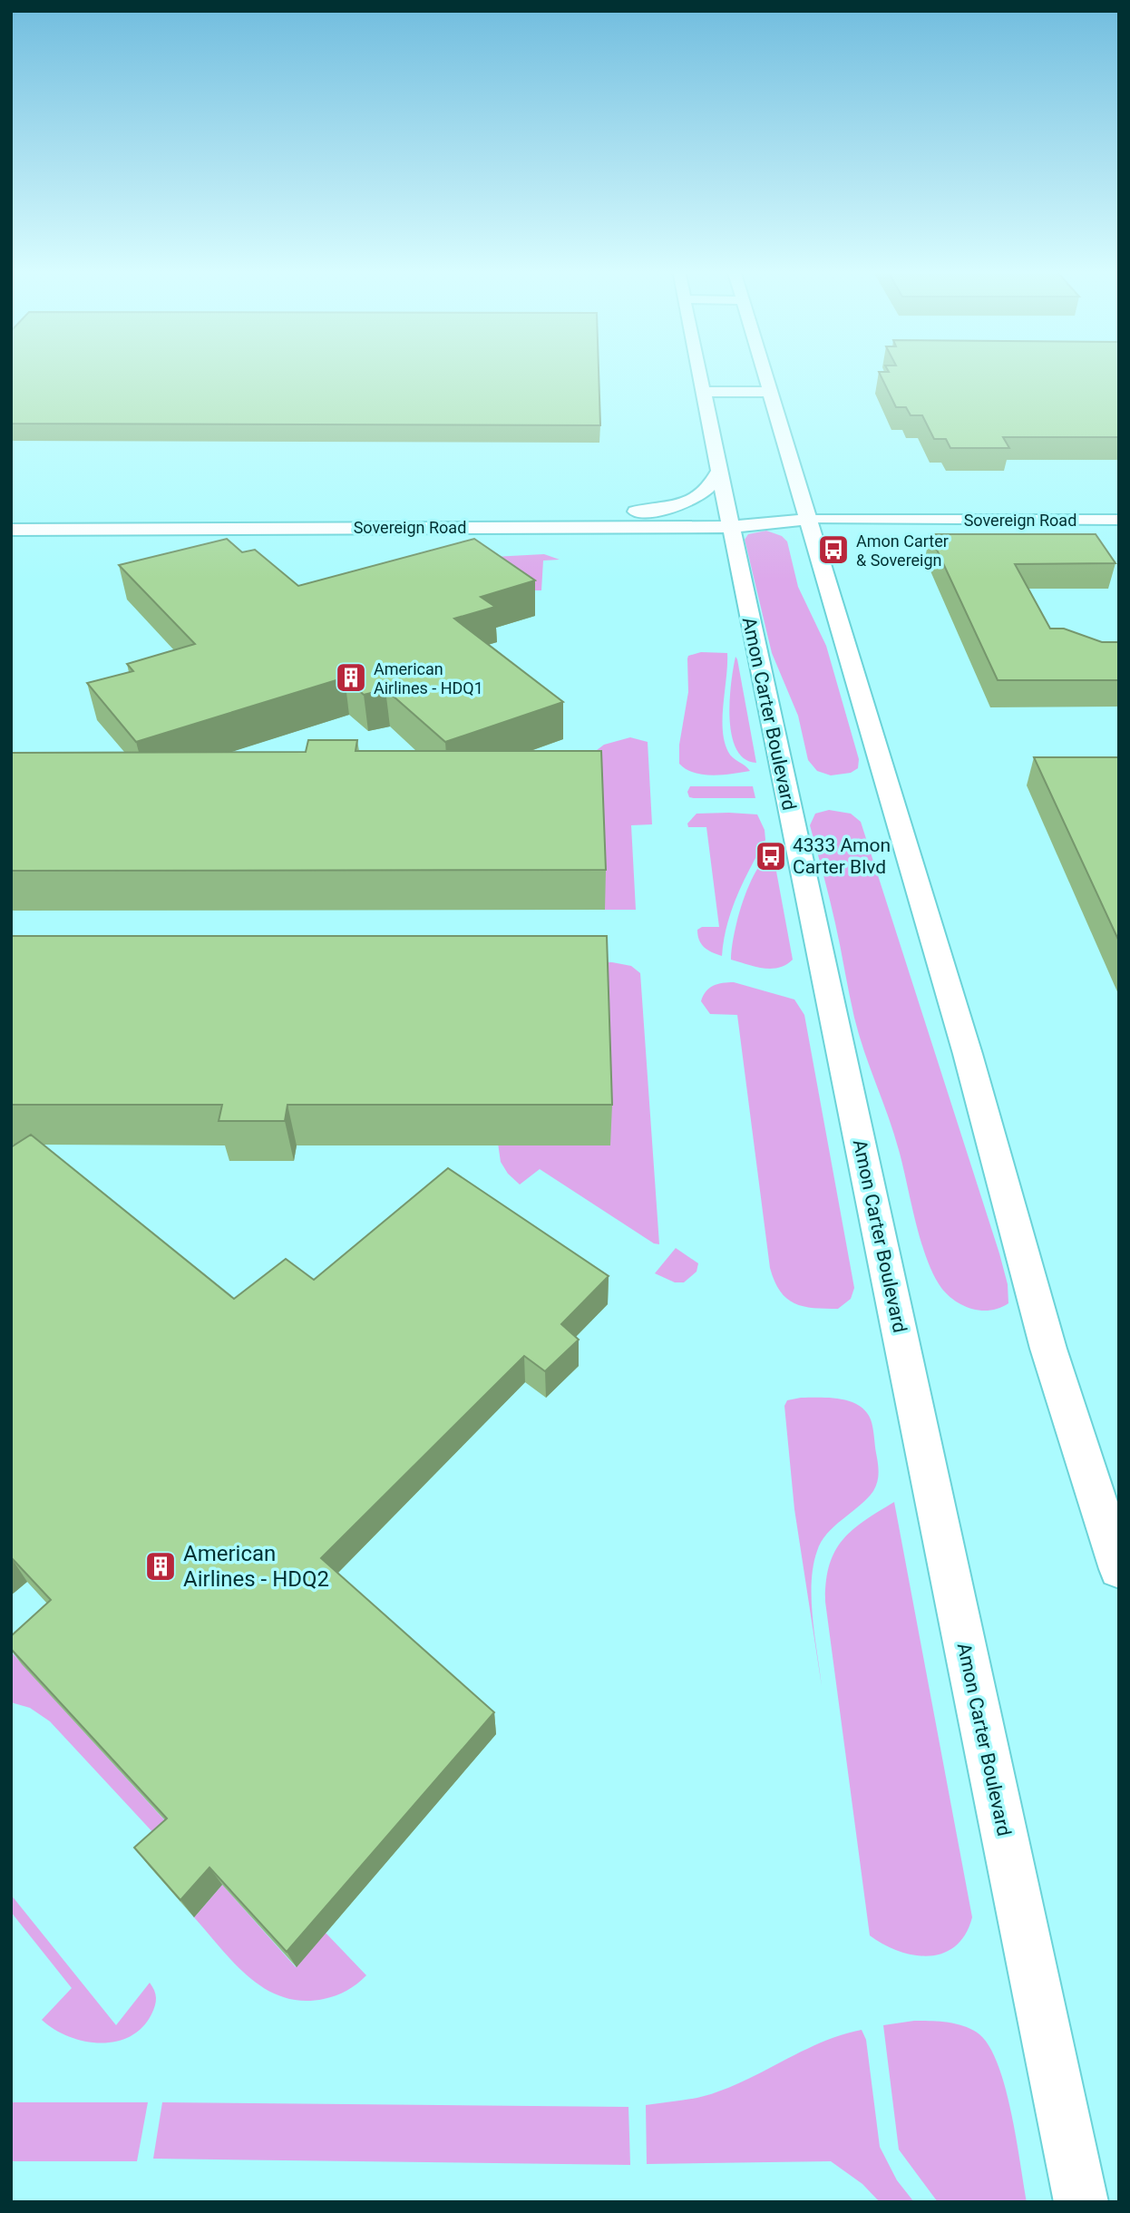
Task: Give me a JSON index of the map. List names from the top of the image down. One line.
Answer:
{"streets":{"street":["Sovereign Road","Amon Carter Boulevard"]},"crossings":[["Sovereign Road","Amon Carter Boulevard"]],"places":{"bus stop":["Amon Carter & Sovereign","4333 Amon Carter Blvd"],"building":["American Airlines - HDQ1","American Airlines - HDQ2"]}}
